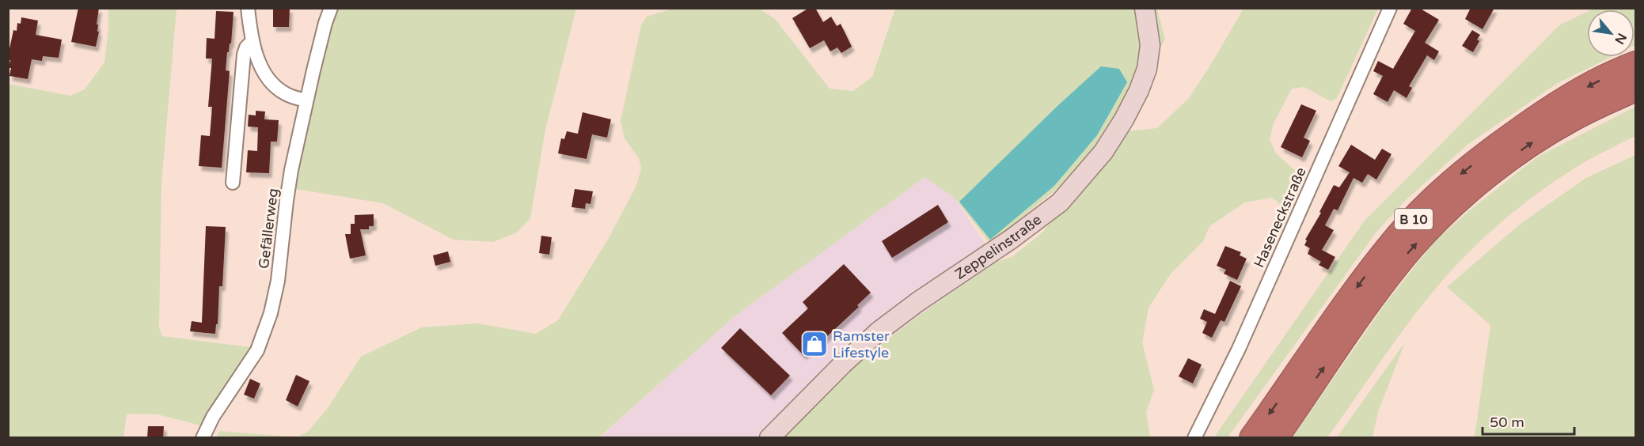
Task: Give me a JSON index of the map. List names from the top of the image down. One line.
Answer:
{"streets":{"highway":["B 10"],"street":["Haseneckstraße","Gefällerweg","Zeppelinstraße"]},"places":{"shop":["Ramster Lifestyle"]},"scale_bar":"50 m","north":"bottom right"}
